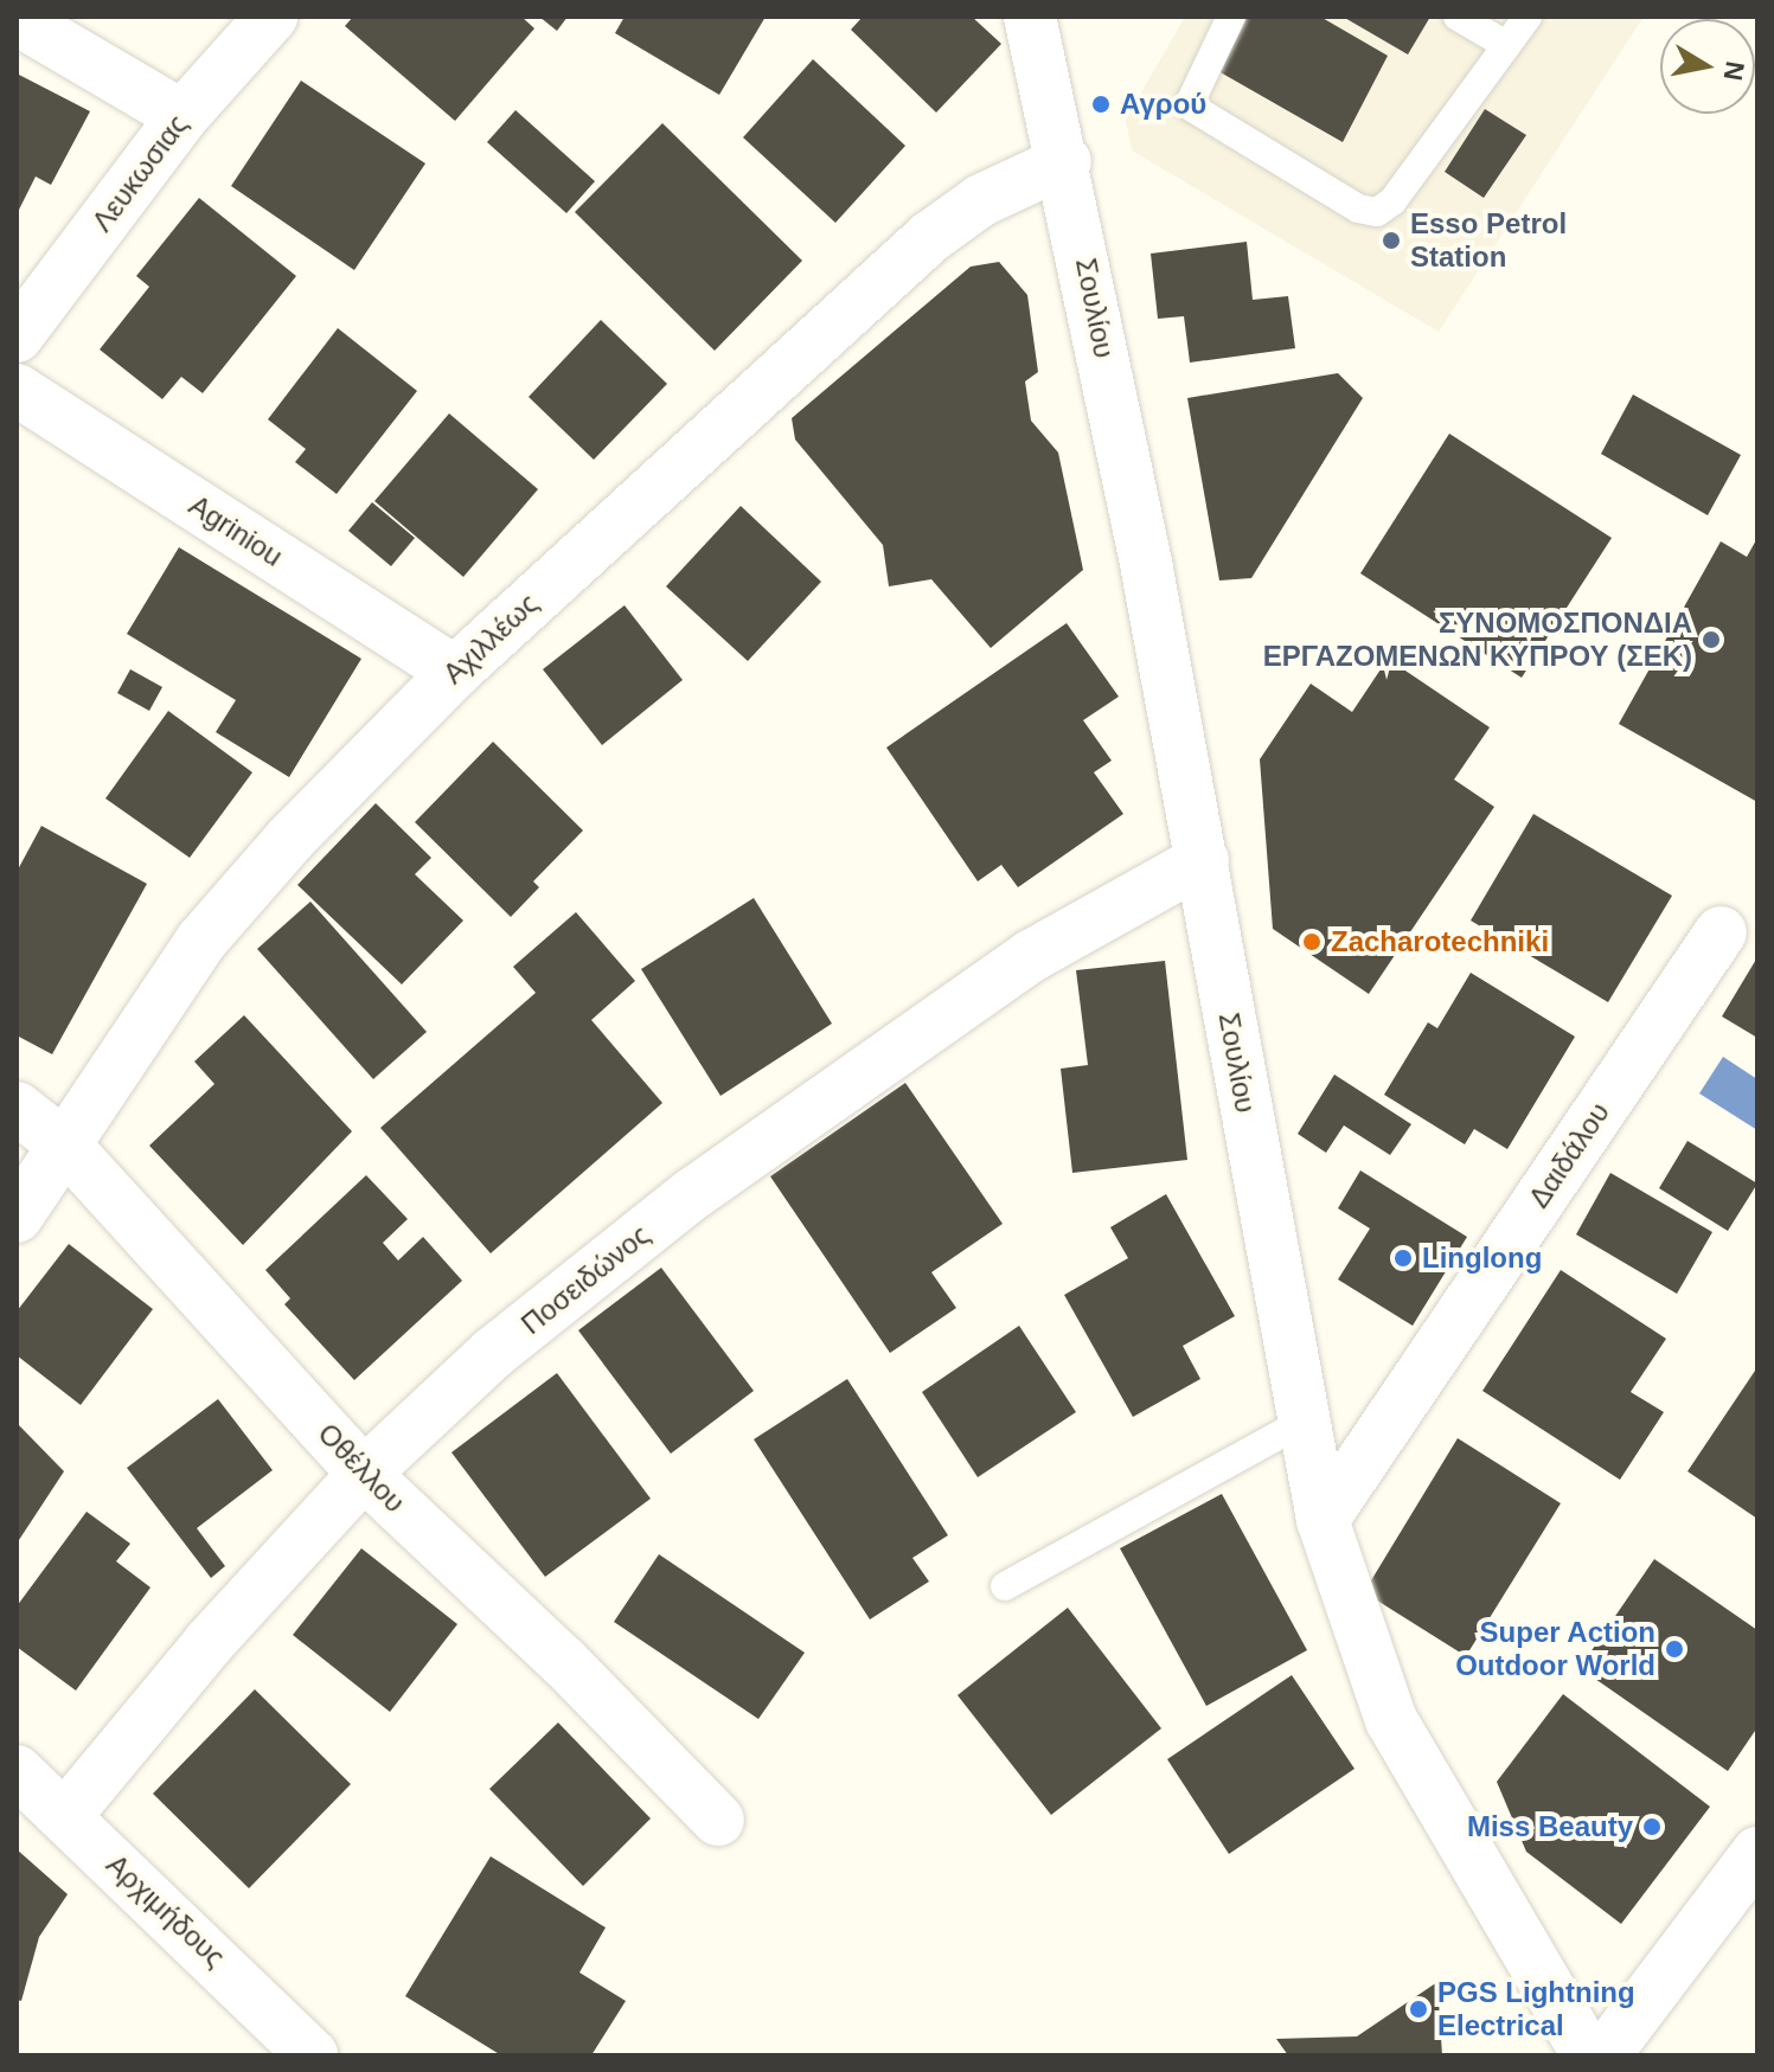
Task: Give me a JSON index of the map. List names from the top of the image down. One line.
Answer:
{"streets":{"street":["Λευκωσιας","Σουλίου","Agriniou","Αχιλλέως","Δαιδάλου","Ποσειδώνος","Οθέλλου","Αρχιμήδους"]},"crossings":[["Σουλίου","Αχιλλέως"],["Σουλίου","Δαιδάλου"],["Σουλίου","Ποσειδώνος"],["Agriniou","Αχιλλέως"],["Αχιλλέως","Οθέλλου"],["Ποσειδώνος","Οθέλλου"],["Ποσειδώνος","Αρχιμήδους"]],"places":["Αγρού","Esso Petrol Station","ΣΥΝΟΜΟΣΠΟΝΔΙΑ ΕΡΓΑΖΟΜΕΝΩΝ ΚΥΠΡΟΥ (ΣΕΚ)","Zacharotechniki","Linglong","Super Action Outdoor World","Miss Beauty","PGS Lightning Electrical"],"north":"right"}
